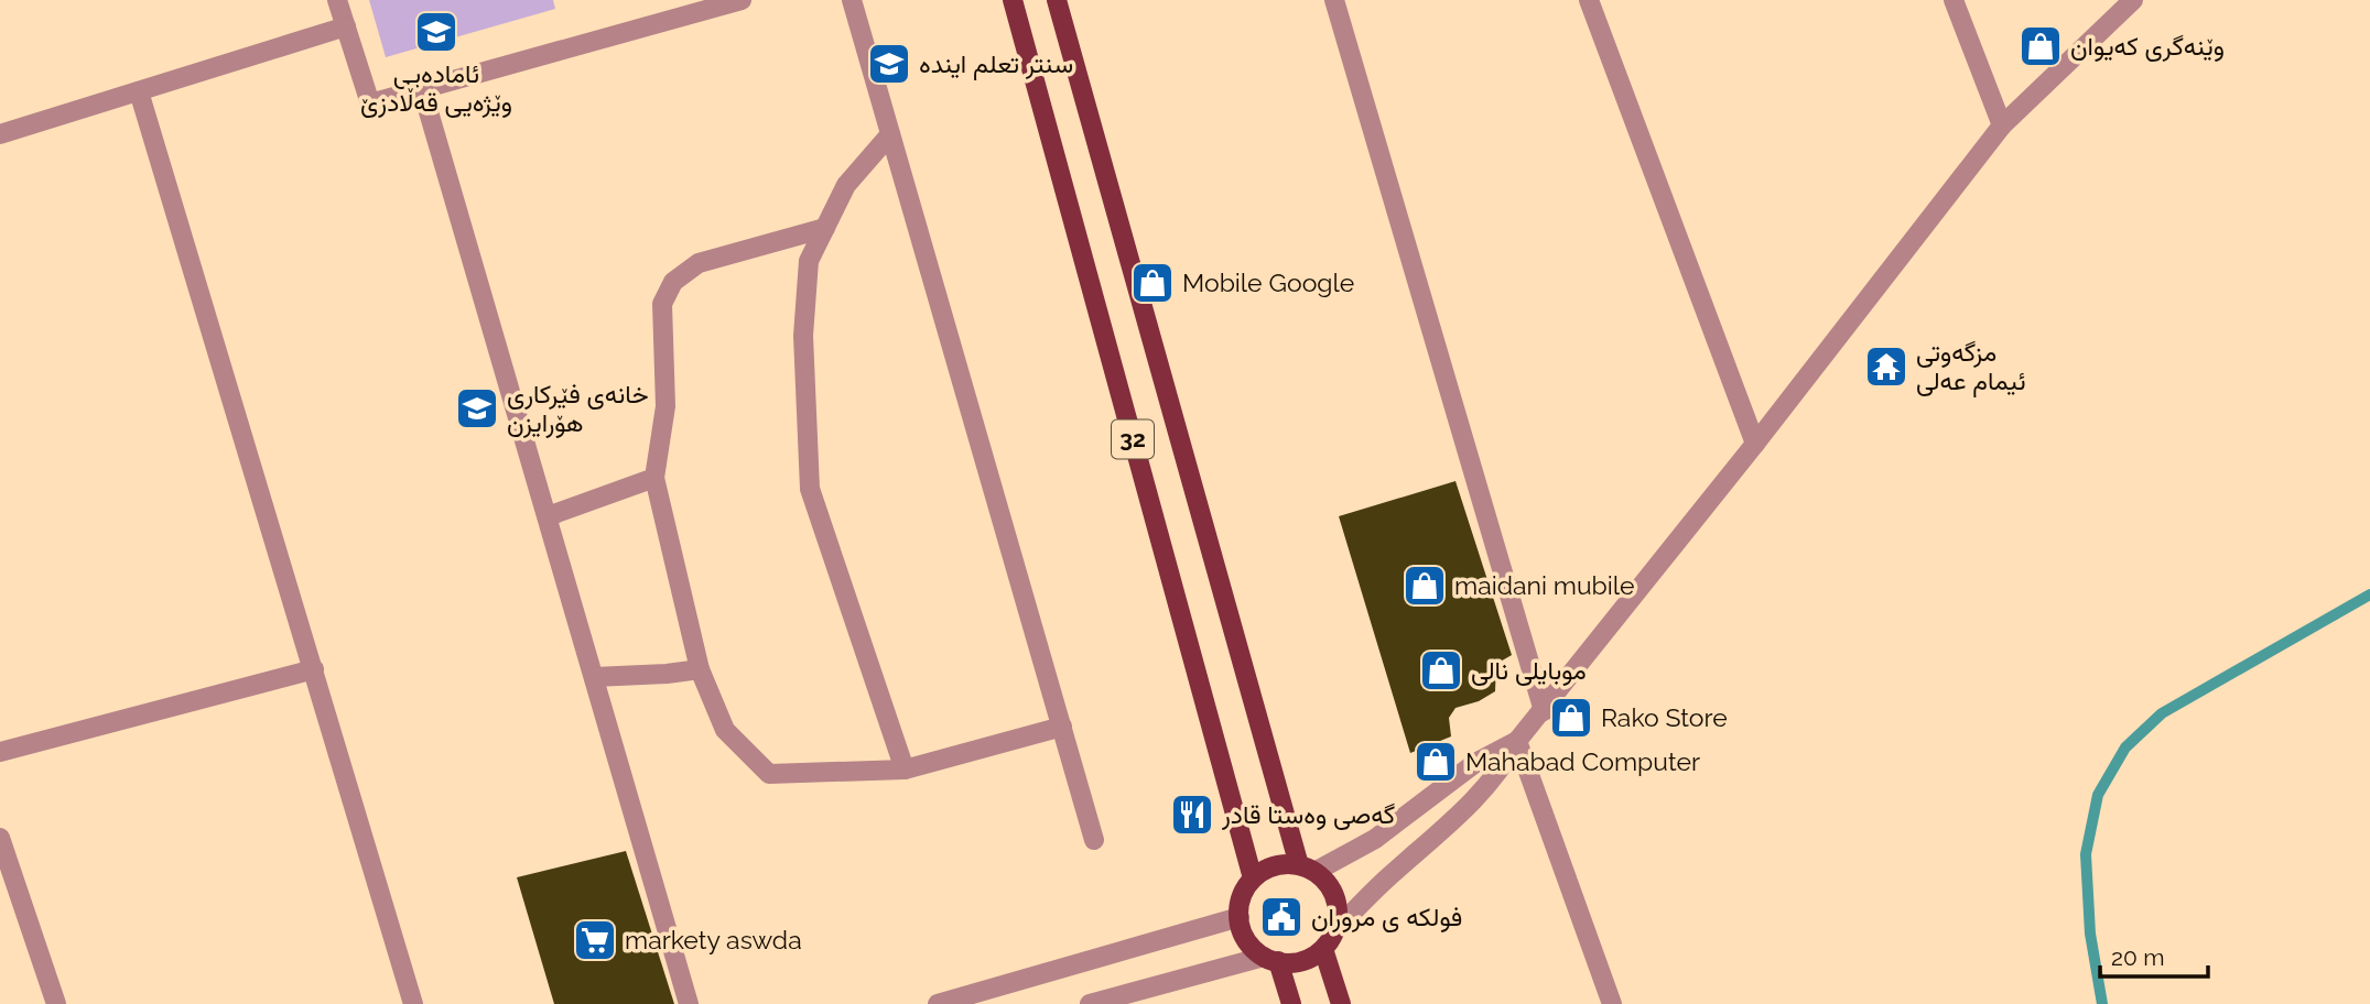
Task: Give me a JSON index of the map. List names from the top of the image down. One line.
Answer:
{"streets":{"main road":["32"]},"places":{"school or university":["ئامادەیی وێژەیی قەڵادزێ","سنتر تعلم اينده","خانەی فێرکاری هۆرایزن"],"shop":["وێنەگری کەیوان","Mobile Google","maidani mubile","موبايلى نالى","Rako Store","Mahabad Computer"],"temple":["مزگەوتی ئیمام عەلی"],"restaurant":["گەصی وەستا قادر"],"public building":["فولکه ی مروران"],"supermarket":["markety aswda"]},"scale_bar":"20 m"}
